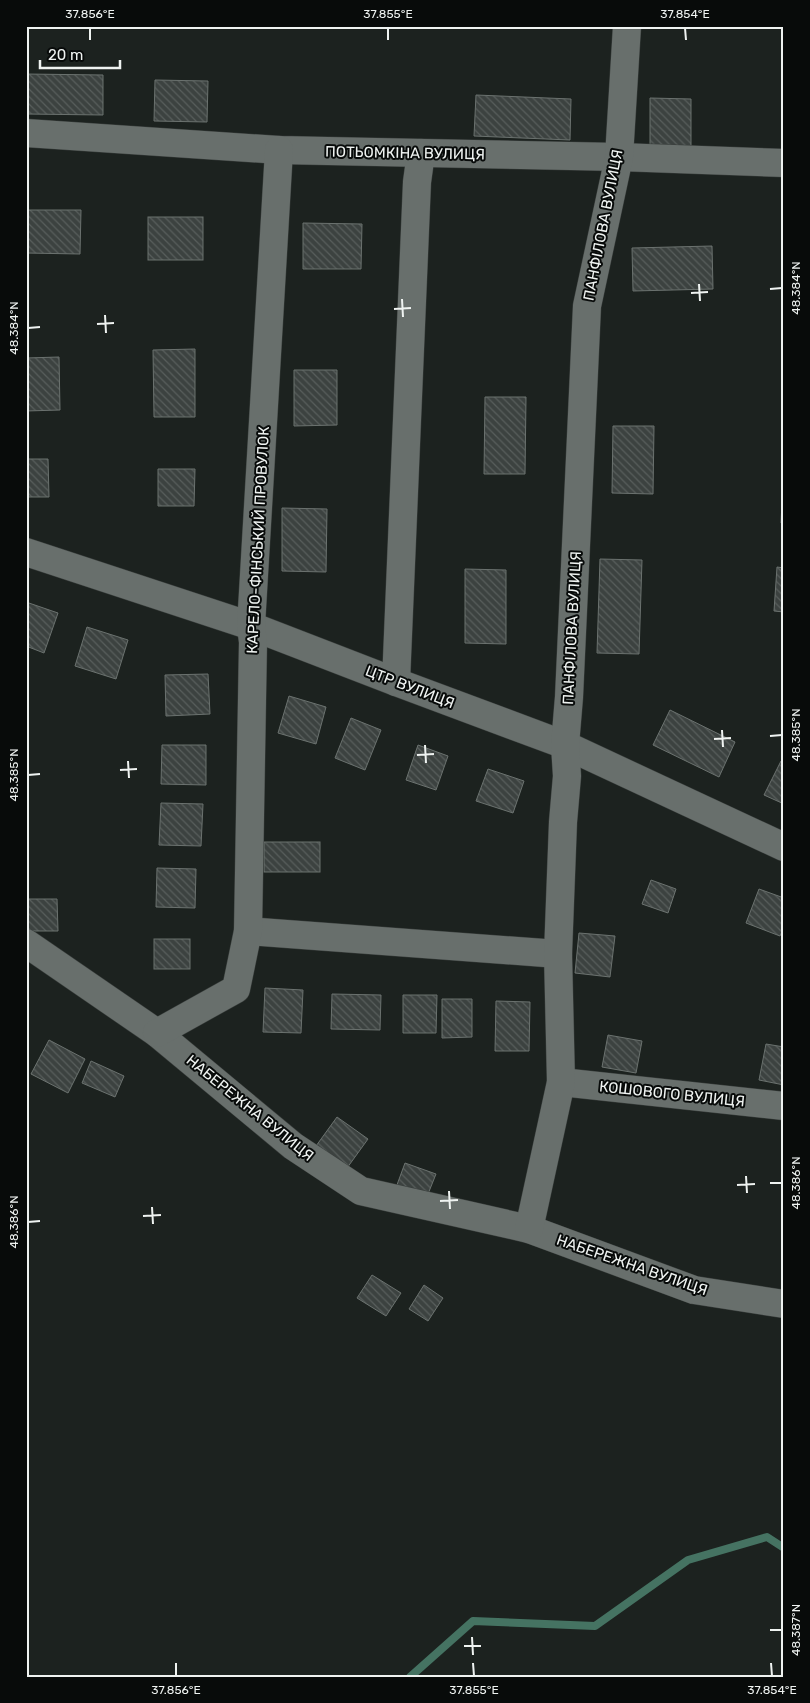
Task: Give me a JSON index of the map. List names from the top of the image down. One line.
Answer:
{"streets":{"street":["ПОТЬОМКІНА ВУЛИЦЯ","ПАНФІЛОВА ВУЛИЦЯ","КАРЕЛО-ФІНСЬКИЙ ПРОВУЛОК","ЦТР ВУЛИЦЯ","КОШОВОГО ВУЛИЦЯ","НАБЕРЕЖНА ВУЛИЦЯ"]},"crossings":[["ПОТЬОМКІНА ВУЛИЦЯ","ПАНФІЛОВА ВУЛИЦЯ"],["ПОТЬОМКІНА ВУЛИЦЯ","КАРЕЛО-ФІНСЬКИЙ ПРОВУЛОК"],["ПАНФІЛОВА ВУЛИЦЯ","ЦТР ВУЛИЦЯ"],["ПАНФІЛОВА ВУЛИЦЯ","КОШОВОГО ВУЛИЦЯ"],["ПАНФІЛОВА ВУЛИЦЯ","НАБЕРЕЖНА ВУЛИЦЯ"],["КАРЕЛО-ФІНСЬКИЙ ПРОВУЛОК","ЦТР ВУЛИЦЯ"],["КАРЕЛО-ФІНСЬКИЙ ПРОВУЛОК","НАБЕРЕЖНА ВУЛИЦЯ"]],"scale_bar":"20 m","coordinates":["37.856°E","37.855°E","37.854°E","48.384°N","48.385°N","48.386°N","48.387°N"]}
